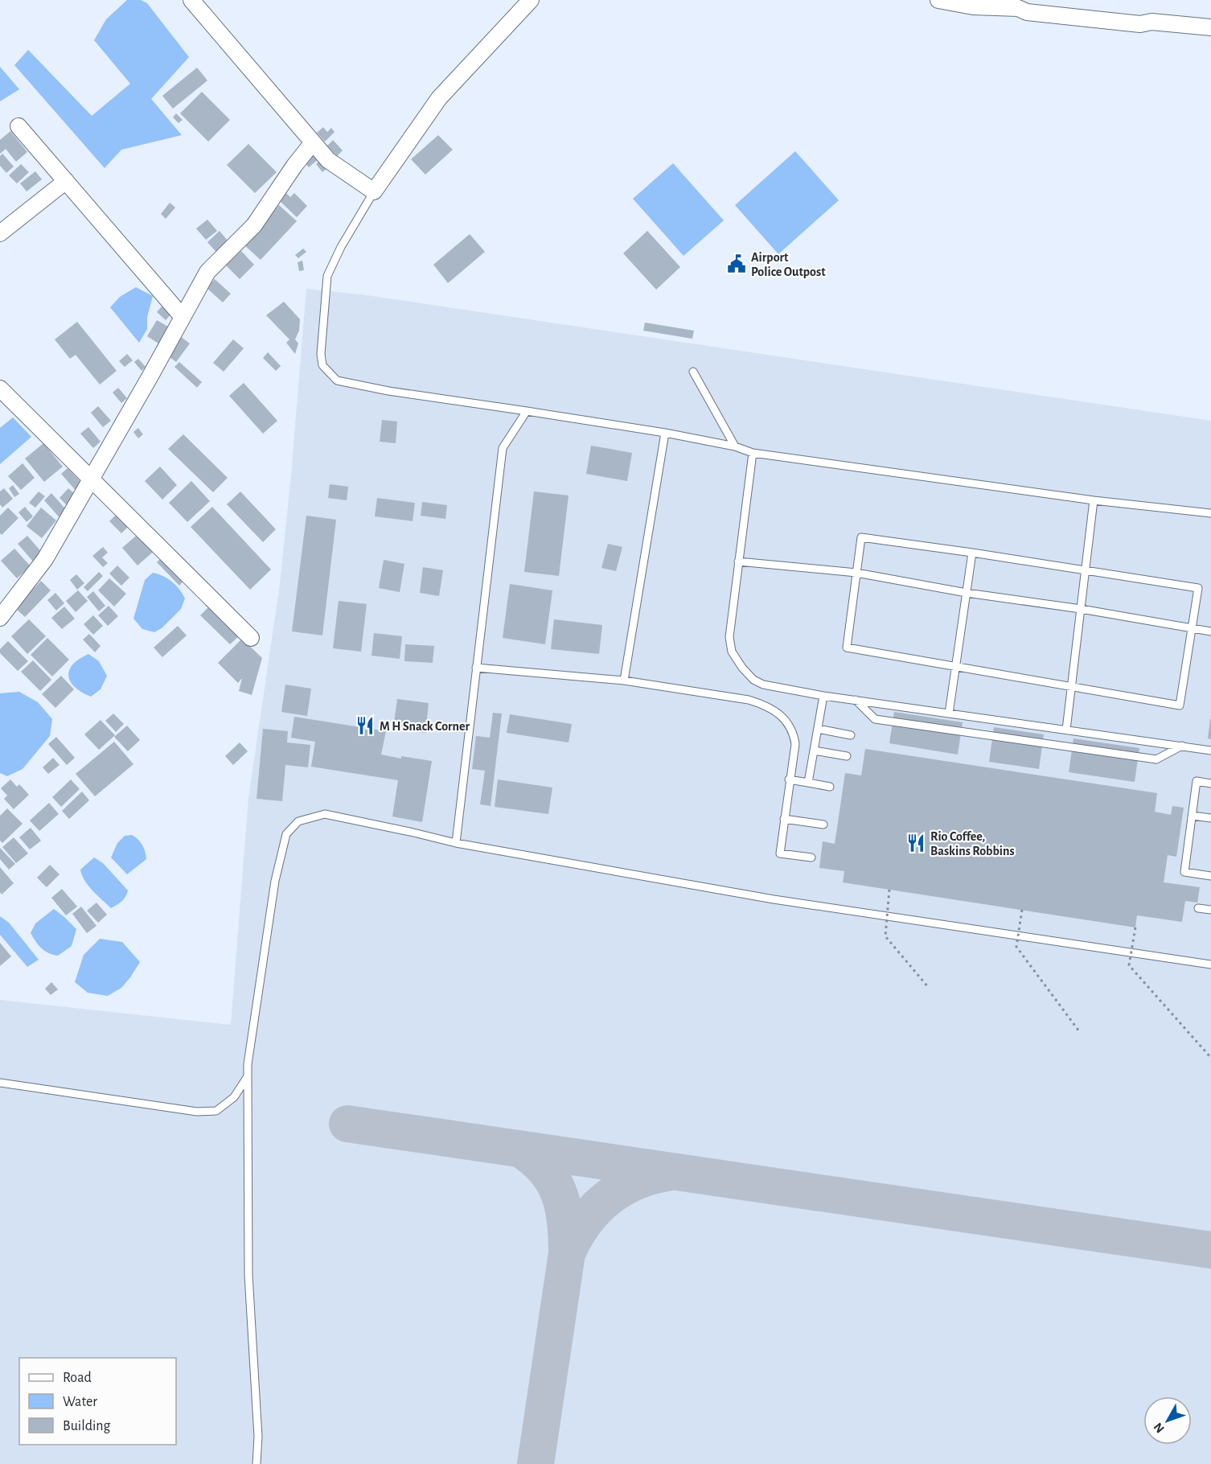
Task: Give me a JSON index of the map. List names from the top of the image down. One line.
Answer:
{"places":{"public building":["Airport Police Outpost"],"restaurant":["M H Snack Corner","Rio Coffee, Baskins Robbins"]},"legend":["Road","Water","Building"],"north":"bottom left"}
